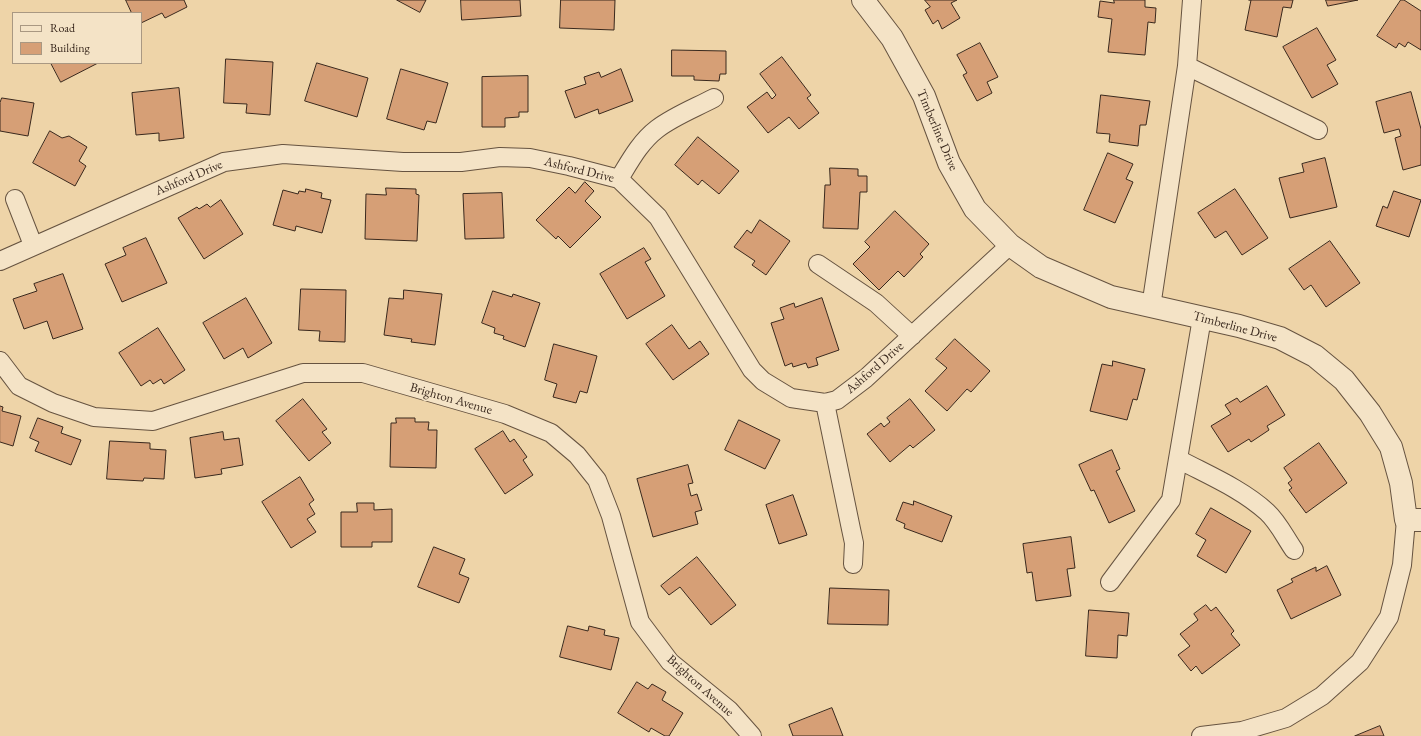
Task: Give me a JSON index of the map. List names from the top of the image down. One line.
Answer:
{"streets":{"street":["Timberline Drive","Ashford Drive","Brighton Avenue"]},"crossings":[["Timberline Drive","Ashford Drive"]],"legend":["Road","Building"]}
